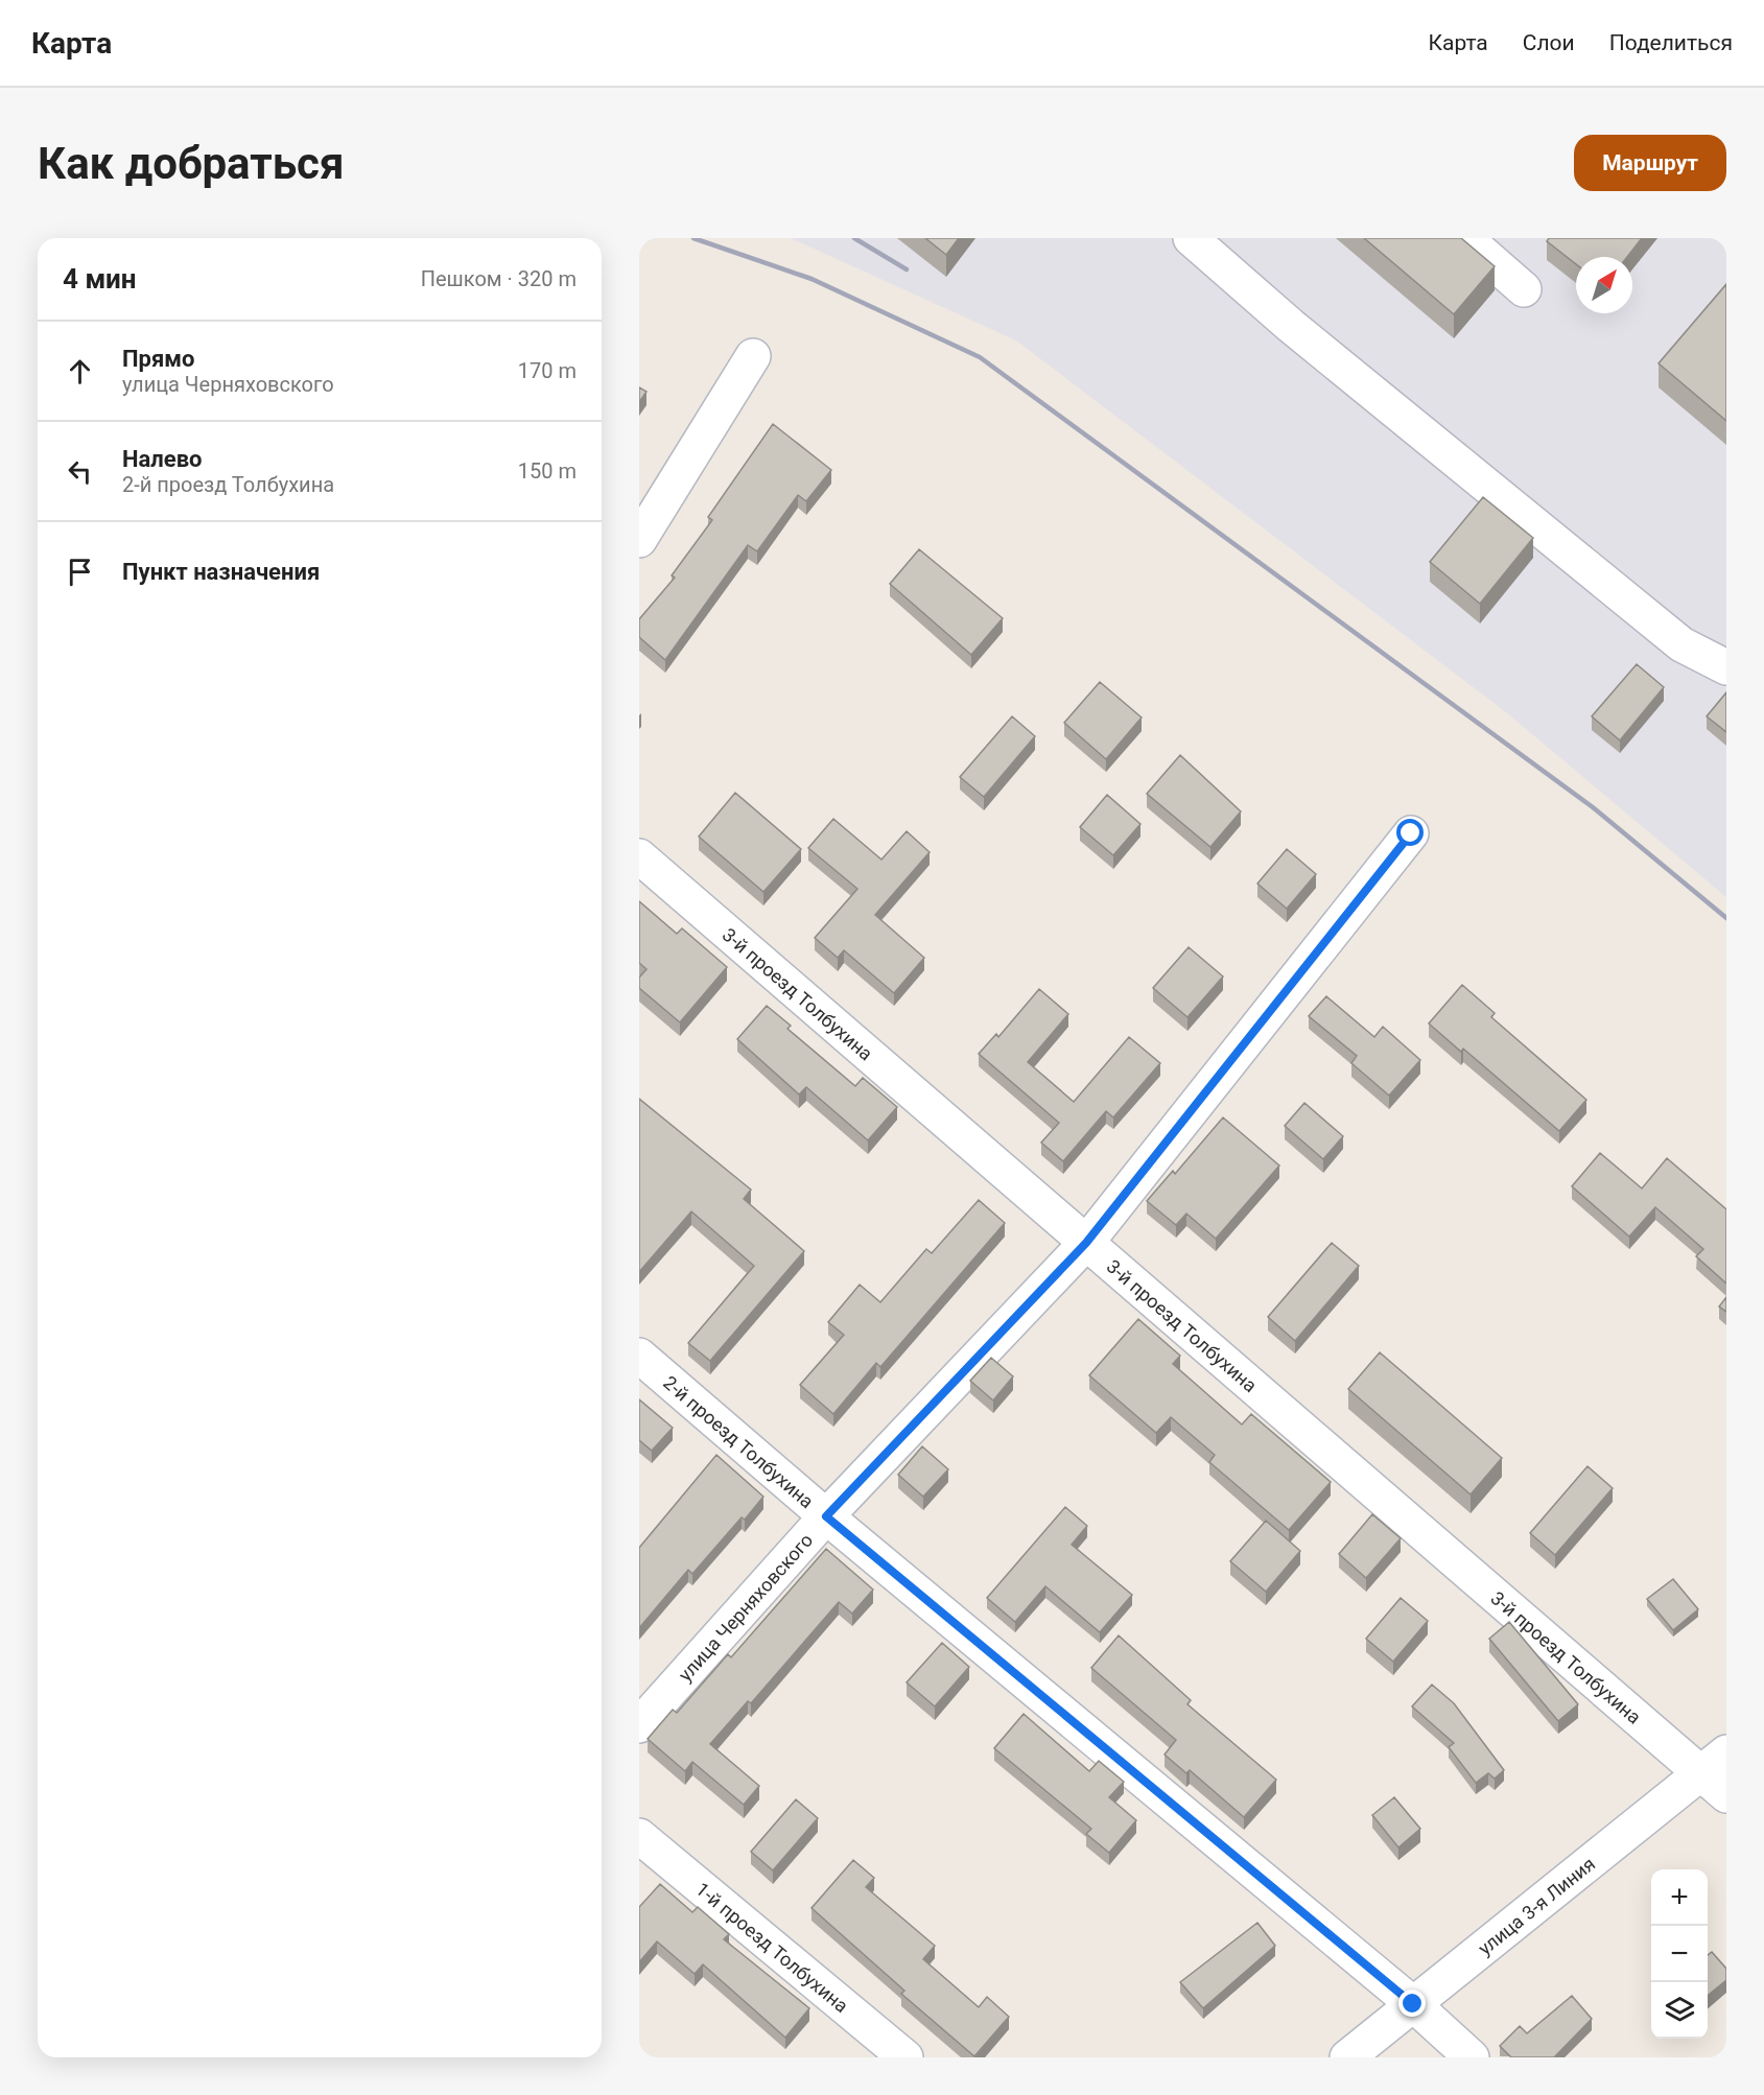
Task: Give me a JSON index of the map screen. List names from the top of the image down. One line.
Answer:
{"streets":{"street":["3-й проезд Толбухина","2-й проезд Толбухина","улица Черняховского","улица 3-я Линия","1-й проезд Толбухина"]},"crossings":[["3-й проезд Толбухина","улица Черняховского"],["3-й проезд Толбухина","улица 3-я Линия"],["2-й проезд Толбухина","улица Черняховского"],["2-й проезд Толбухина","улица 3-я Линия"]],"north":"top right","page":{"header":"Карта","nav":["Карта","Слои","Поделиться"],"buttons":"Маршрут","title":"Как добраться","heading":["4 мин","Пешком · 320 m"],"list":[["Прямо","улица Черняховского","170 m"],["Налево","2-й проезд Толбухина","150 m"],"Пункт назначения"],"map_buttons":["+","−"]}}
